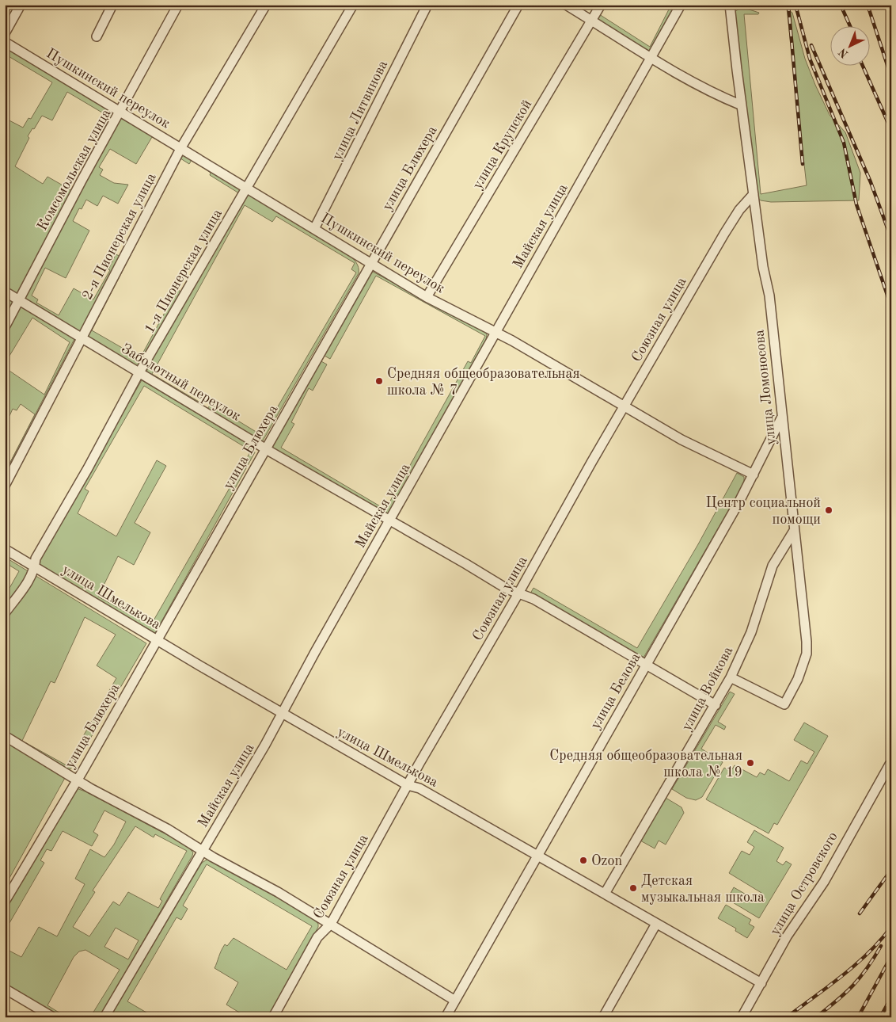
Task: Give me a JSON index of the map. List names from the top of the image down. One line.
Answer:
{"streets":{"street":["Пушкинский переулок","улица Литвинова","улица Крупской","улица Блюхера","Комсомольская улица","Майская улица","2-я Пионерская улица","1-я Пионерская улица","Союзная улица","Заболотный переулок","улица Ломоносова","улица Шмелькова","улица Войкова","улица Белова","улица Островского"]},"crossings":[["Пушкинский переулок","улица Литвинова"],["Пушкинский переулок","улица Крупской"],["Пушкинский переулок","улица Блюхера"],["Пушкинский переулок","Комсомольская улица"],["Пушкинский переулок","Майская улица"],["Пушкинский переулок","2-я Пионерская улица"],["Пушкинский переулок","1-я Пионерская улица"],["Пушкинский переулок","Союзная улица"],["Пушкинский переулок","улица Белова"],["улица Блюхера","Заболотный переулок"],["улица Блюхера","улица Шмелькова"],["Комсомольская улица","Заболотный переулок"],["Майская улица","Заболотный переулок"],["Майская улица","улица Шмелькова"],["2-я Пионерская улица","Заболотный переулок"],["1-я Пионерская улица","Заболотный переулок"],["1-я Пионерская улица","улица Шмелькова"],["Союзная улица","Заболотный переулок"],["Союзная улица","улица Ломоносова"],["Союзная улица","улица Шмелькова"],["Заболотный переулок","улица Войкова"],["Заболотный переулок","улица Белова"],["улица Ломоносова","улица Войкова"],["улица Ломоносова","улица Белова"],["улица Шмелькова","улица Войкова"],["улица Шмелькова","улица Белова"],["улица Шмелькова","улица Островского"]],"places":["Средняя общеобразовательная школа № 7","Центр социальной помощи","Средняя общеобразовательная школа № 19","Ozon","Детская музыкальная школа"],"north":"bottom left"}
